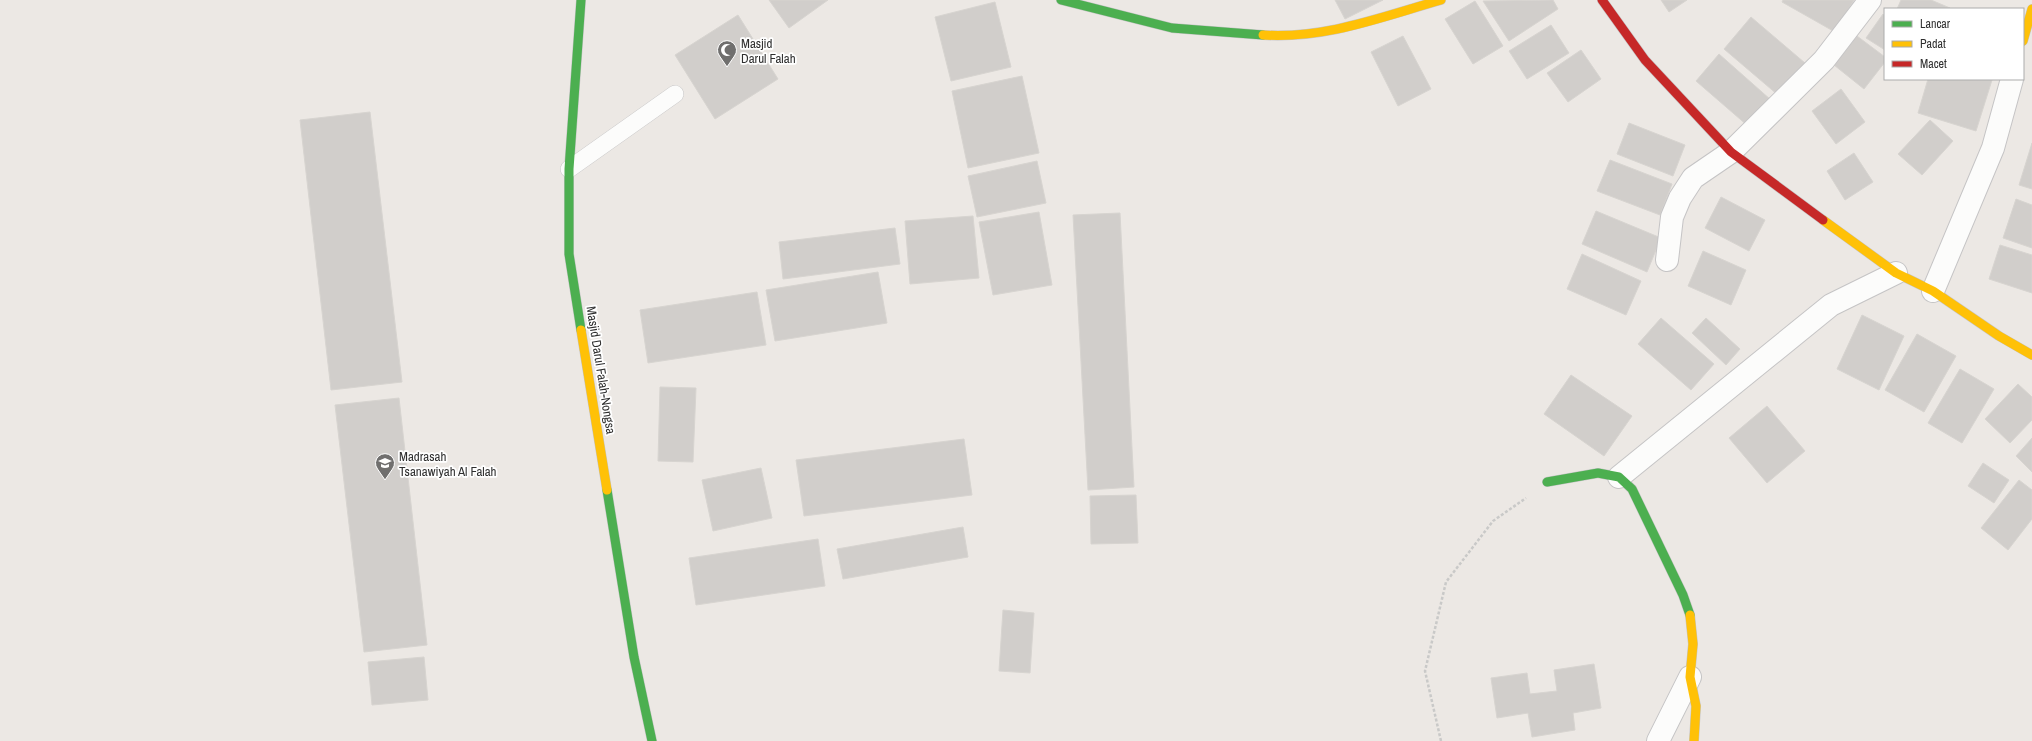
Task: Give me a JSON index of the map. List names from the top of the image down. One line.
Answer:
{"streets":{"street":["Masjid Darul Falah-Nongsa"]},"places":{"mosque":["Masjid Darul Falah"],"school or university":["Madrasah Tsanawiyah Al Falah"]},"legend":["Lancar","Padat","Macet"]}
